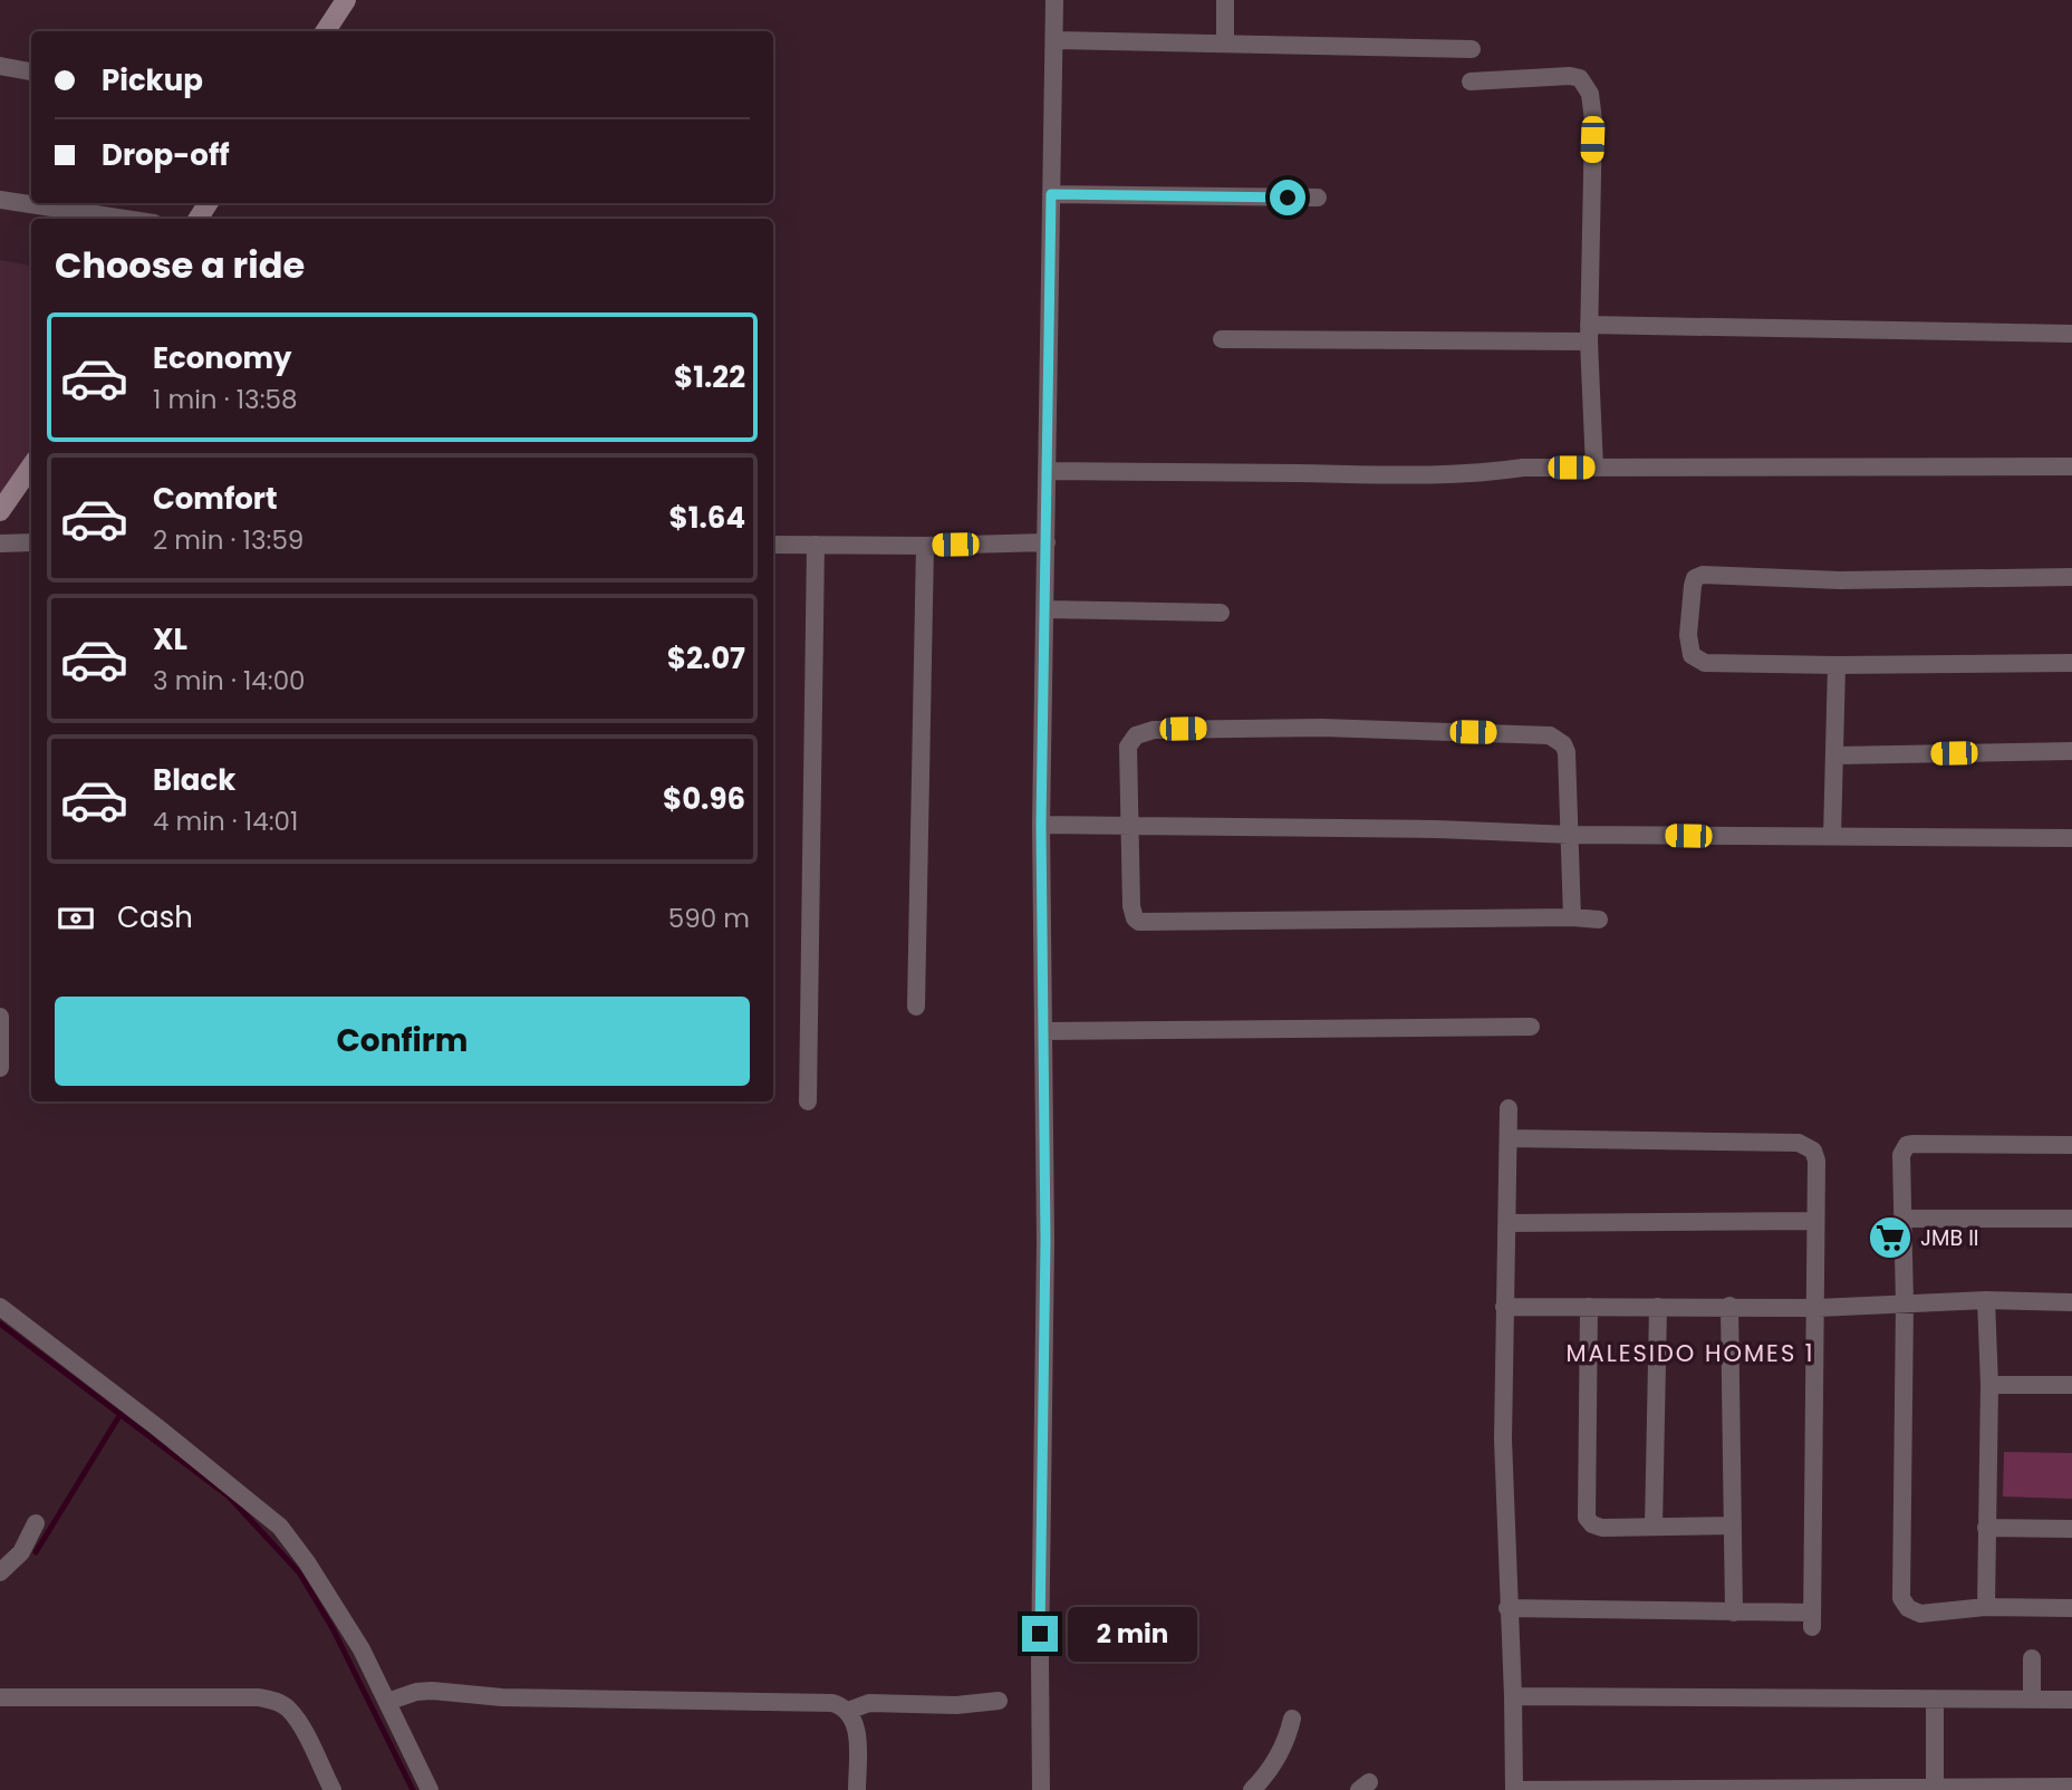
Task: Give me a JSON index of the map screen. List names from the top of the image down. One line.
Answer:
{"districts":["MALESIDO HOMES 1"],"places":{"supermarket":["JMB II"]},"page":{"banner":["Pickup","Drop-off"],"heading":"Choose a ride","list":[{"name":"Economy","note":"1 min · 13:58","value":"$1.22"},{"name":"Comfort","note":"2 min · 13:59","value":"$1.64"},{"name":"XL","note":"3 min · 14:00","value":"$2.07"},{"name":"Black","note":"4 min · 14:01","value":"$0.96"}],"pay":["Cash","590 m"],"buttons":"Confirm","bubble":"2 min"}}
